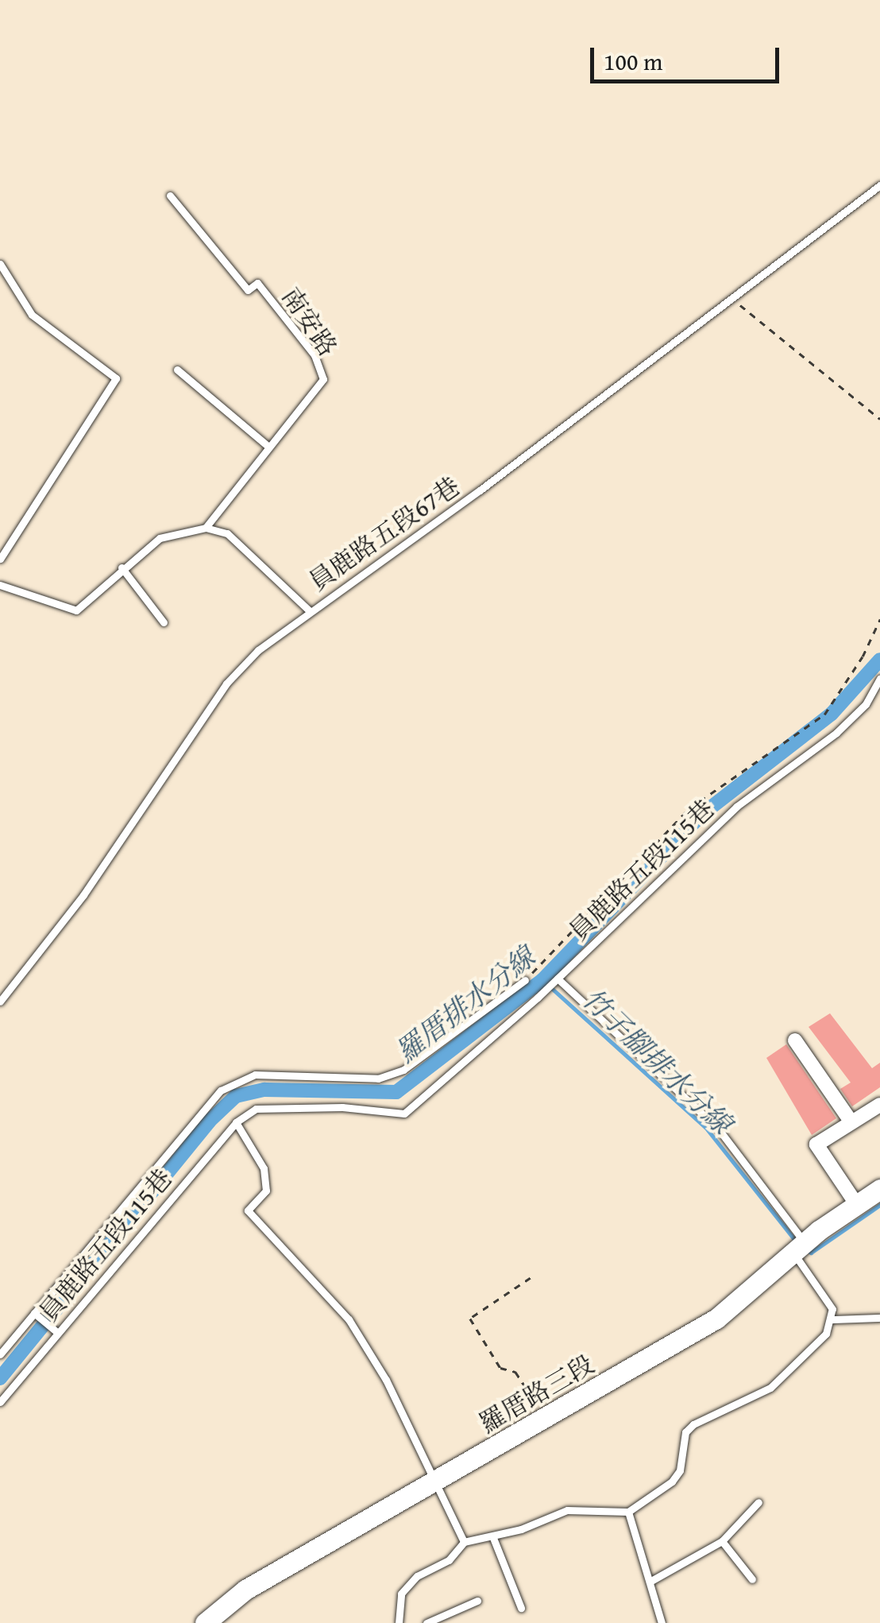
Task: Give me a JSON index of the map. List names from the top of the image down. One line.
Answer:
{"streets":{"street":["羅厝路三段"],"lane":["南安路","員鹿路五段67巷","員鹿路五段115巷"]},"water":["羅厝排水分線","竹子腳排水分線"],"scale_bar":"100 m"}
